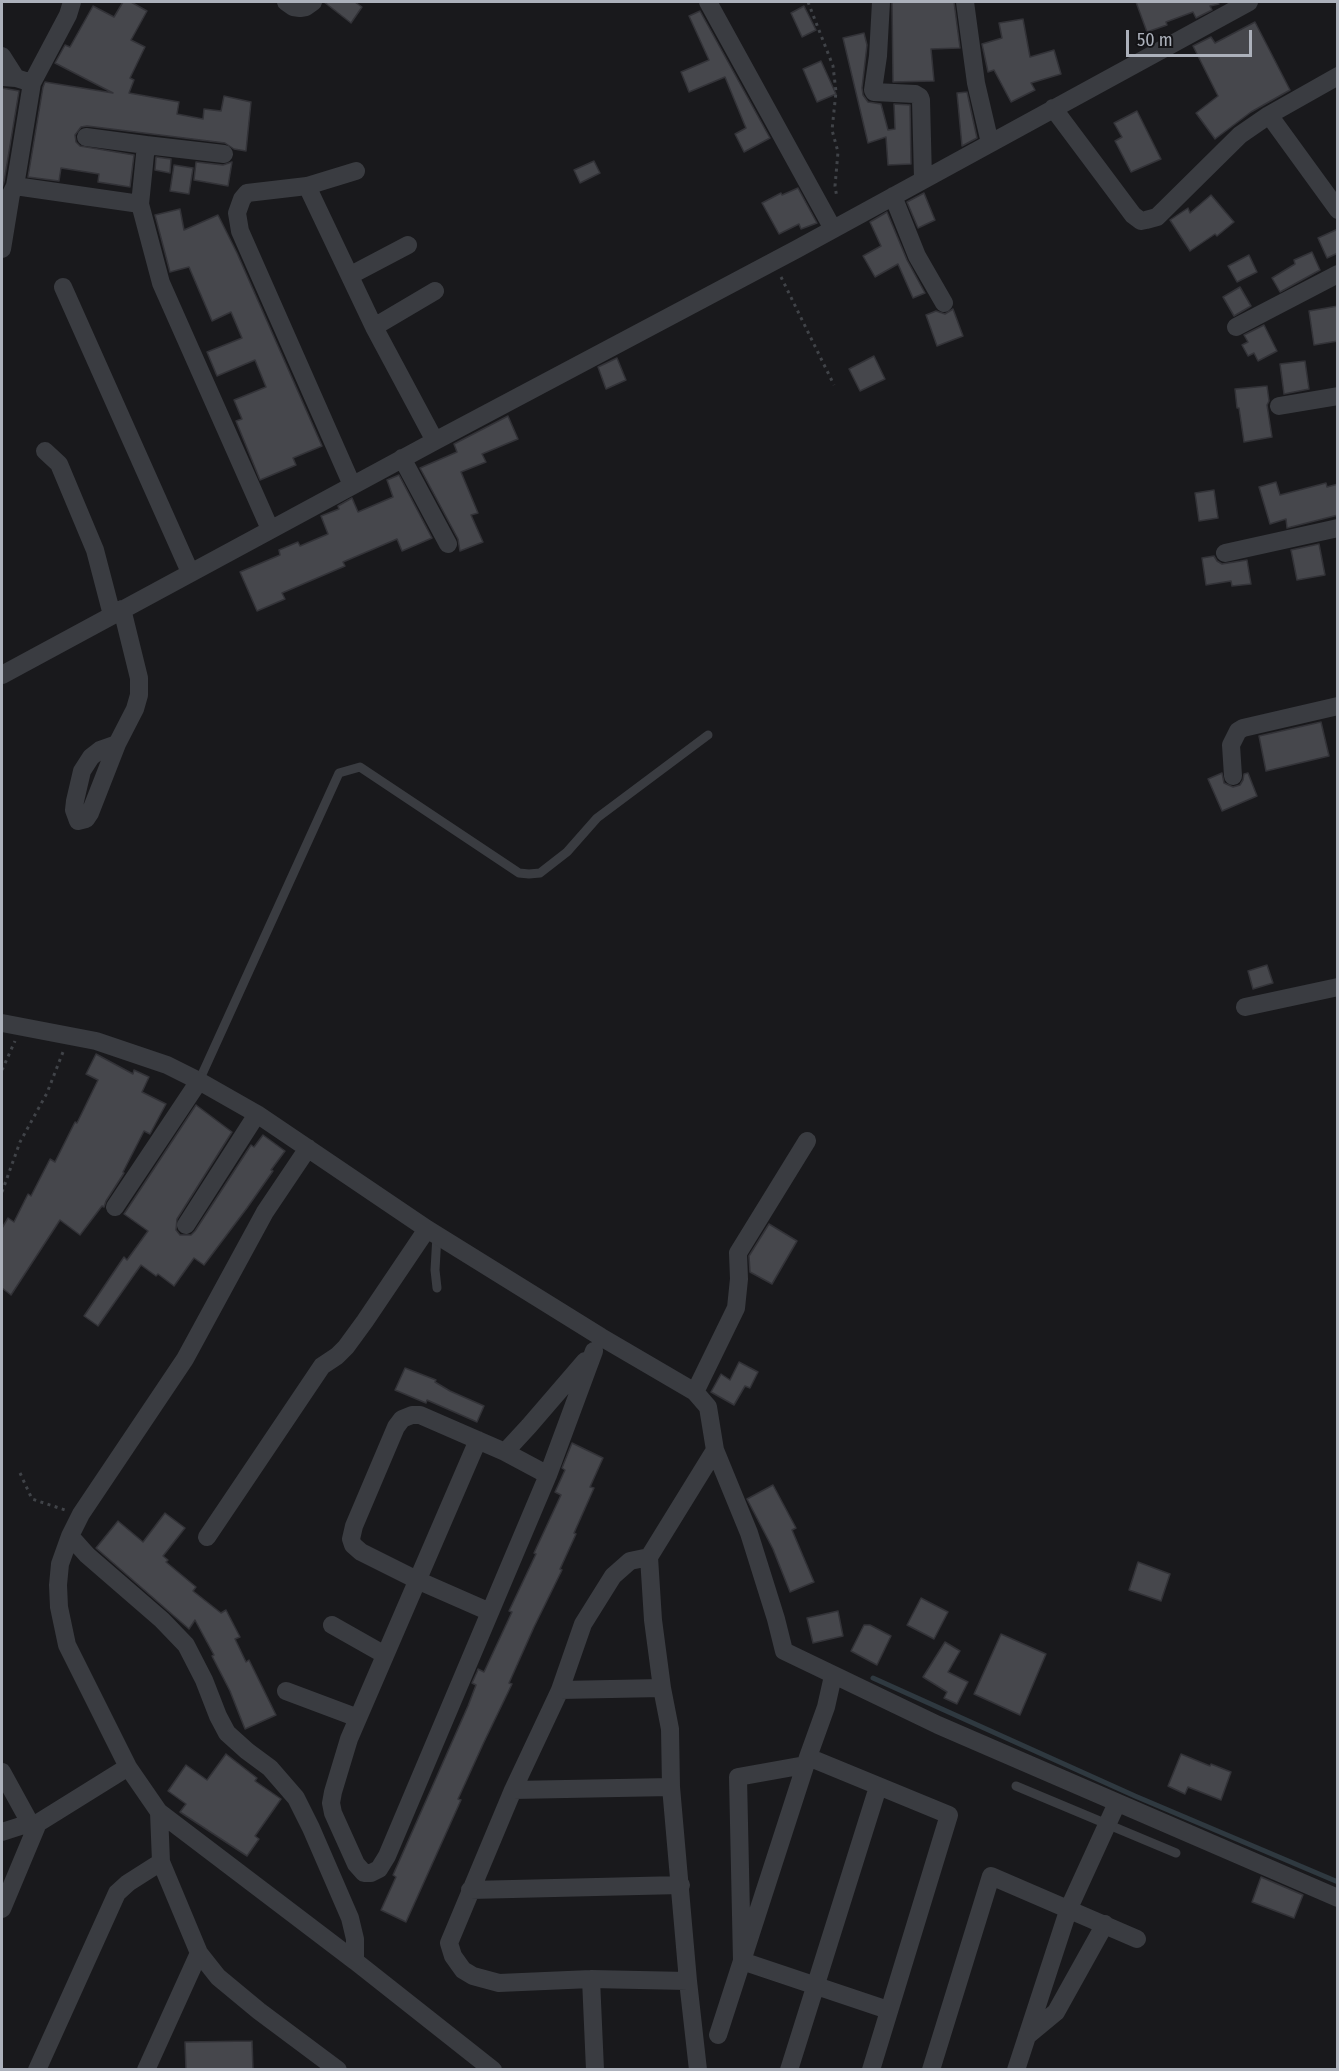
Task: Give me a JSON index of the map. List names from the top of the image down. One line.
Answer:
{"scale_bar":"50 m"}
